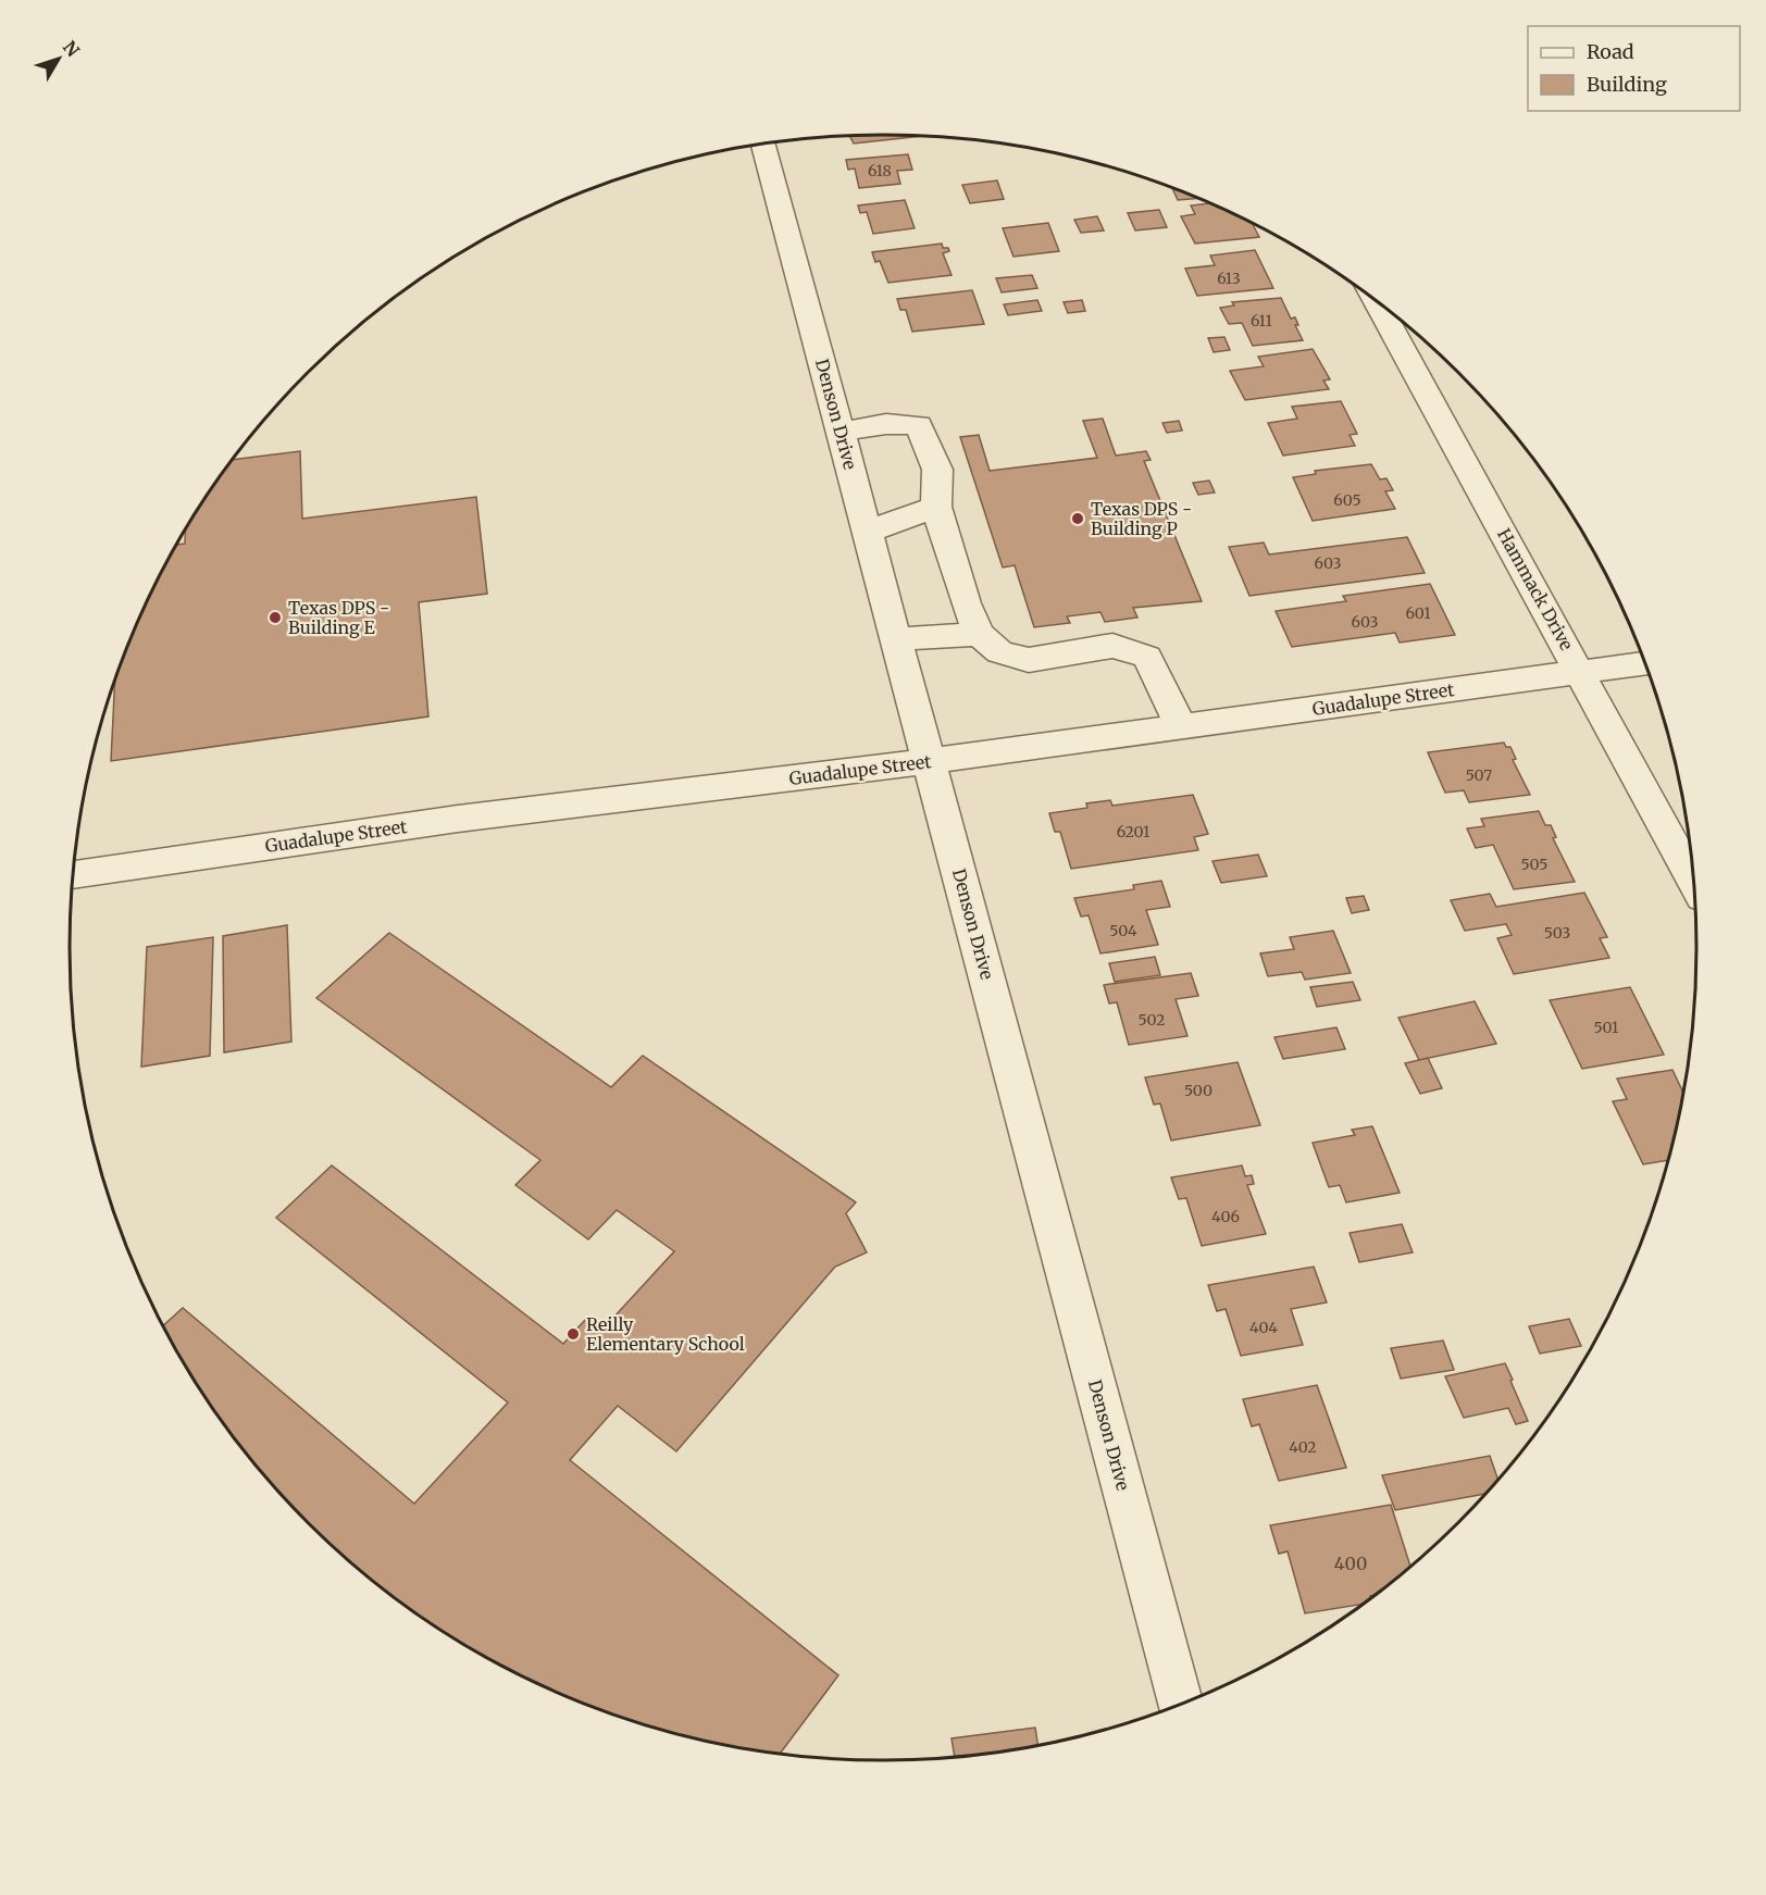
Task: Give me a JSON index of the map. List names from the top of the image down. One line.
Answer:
{"streets":{"street":["Denson Drive","Hammack Drive","Guadalupe Street"]},"crossings":[["Denson Drive","Guadalupe Street"],["Hammack Drive","Guadalupe Street"]],"places":["Texas DPS - Building P","Texas DPS - Building E","Reilly Elementary School"],"house_numbers":["618","613","611","605","603","601","603","507","6201","505","504","503","502","501","500","406","404","402","400"],"legend":["Road","Building"],"north":"top right"}
